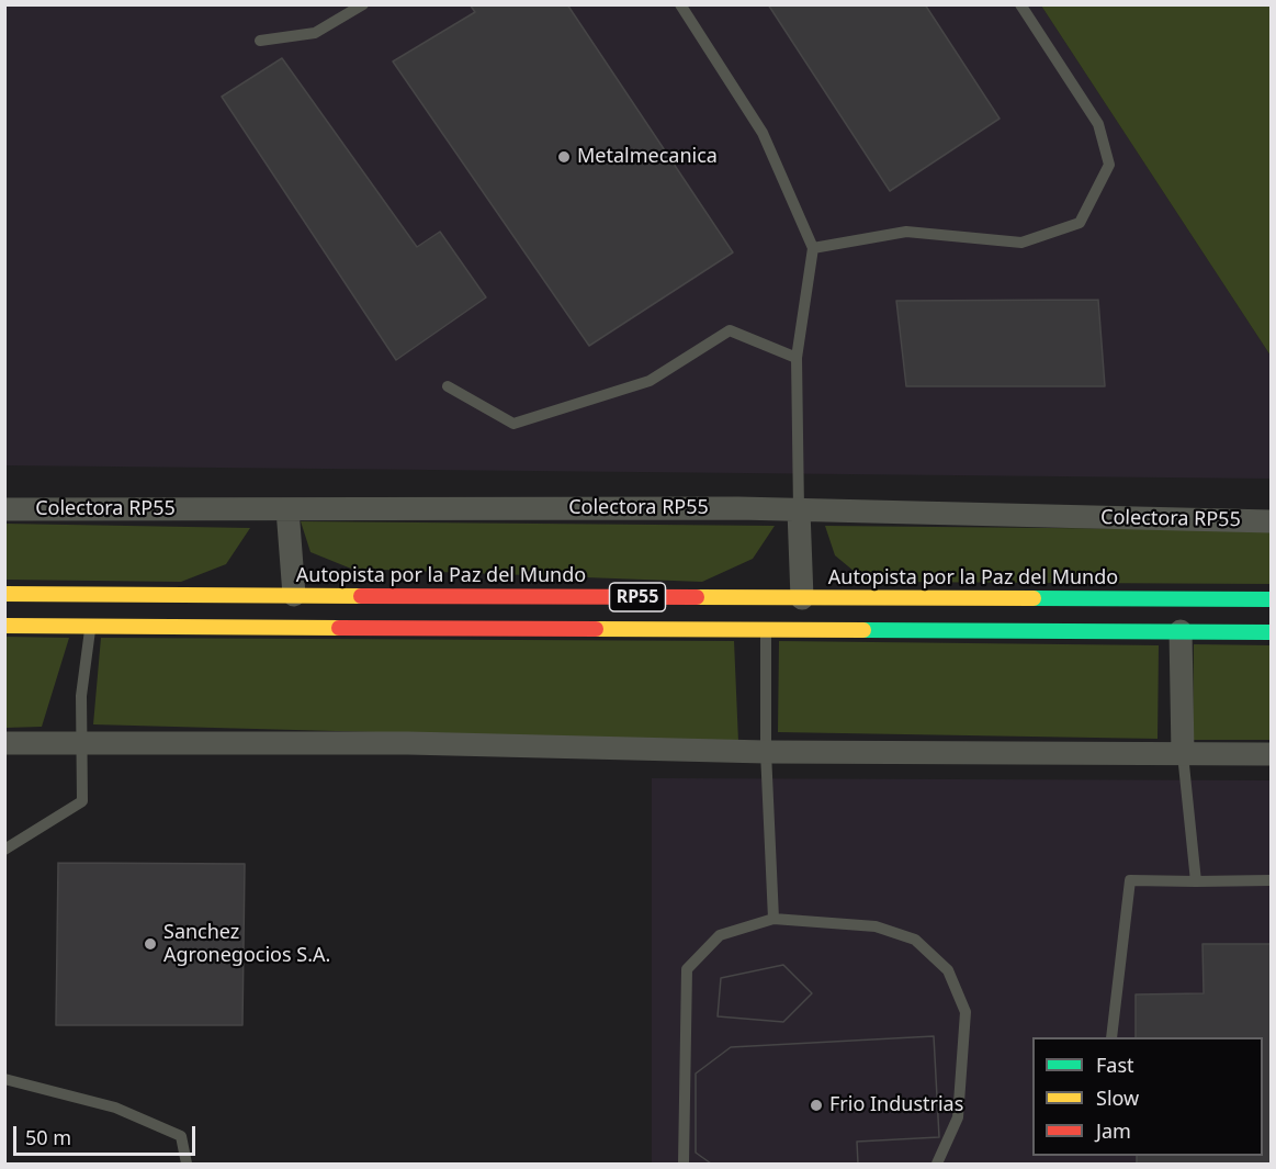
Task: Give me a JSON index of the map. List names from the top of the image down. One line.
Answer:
{"streets":{"highway":["Autopista por la Paz del Mundo","RP55"],"street":["Colectora RP55"]},"places":["Metalmecanica","Sanchez Agronegocios S.A.","Frio Industrias"],"legend":["Fast","Slow","Jam"],"scale_bar":"50 m"}
